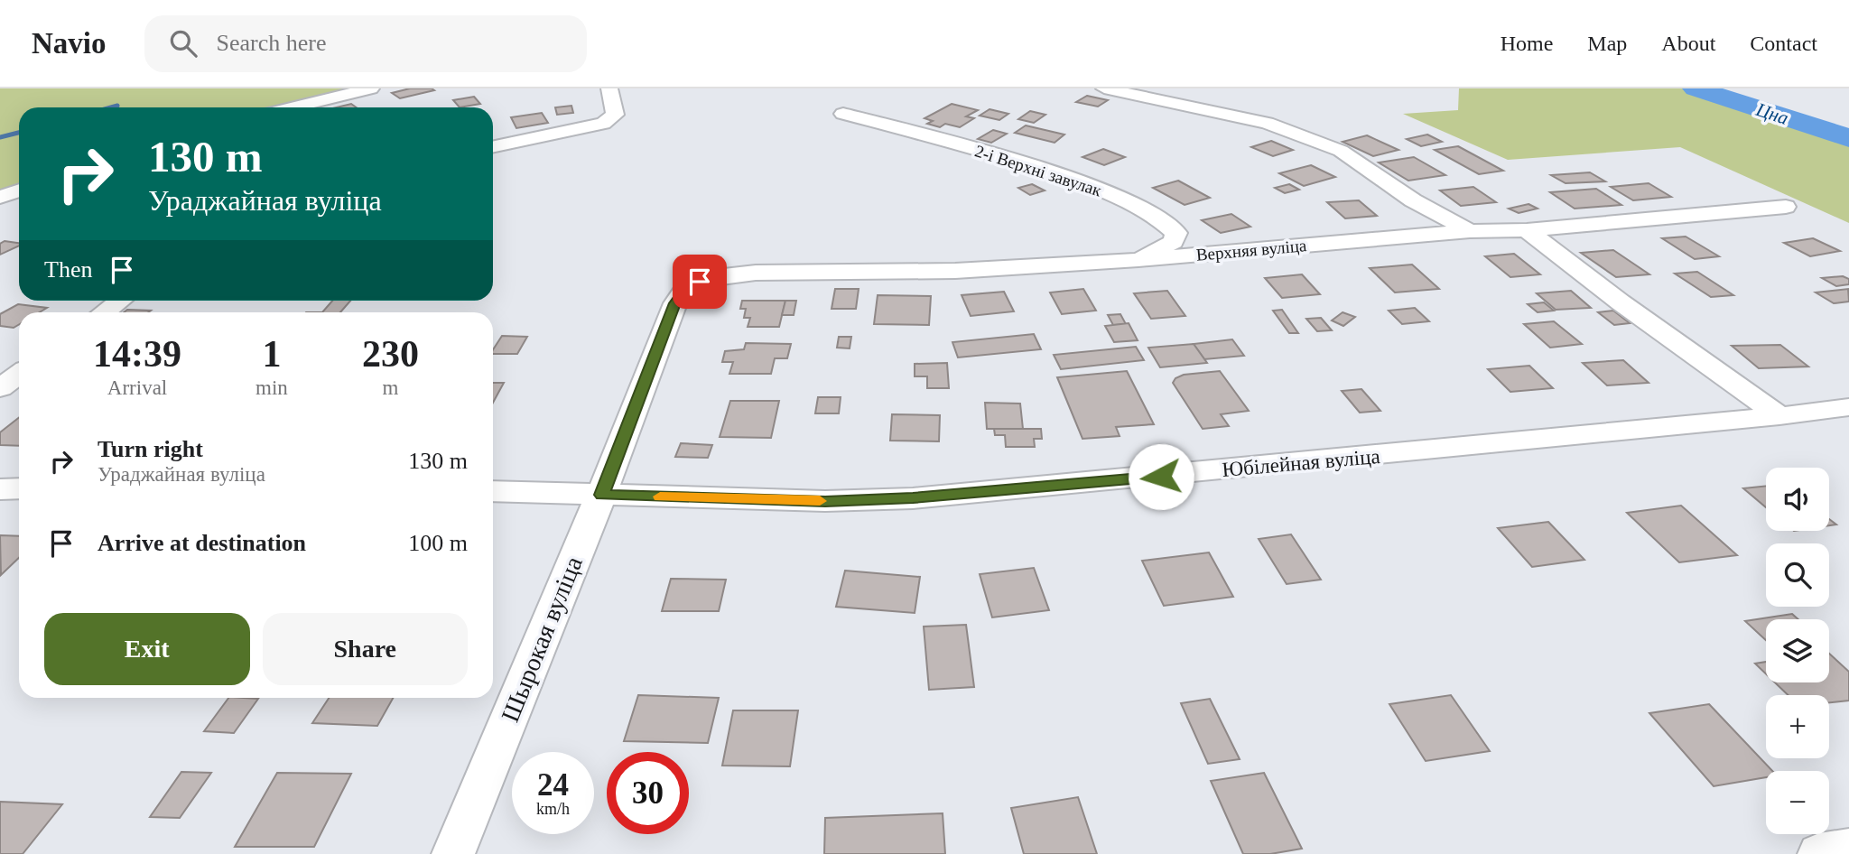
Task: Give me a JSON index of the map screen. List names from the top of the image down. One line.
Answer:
{"streets":{"street":["2-і Верхні завулак","Верхняя вуліца","Юбілейная вуліца","Шырокая вуліца"]},"crossings":[["2-і Верхні завулак","Верхняя вуліца"],["Верхняя вуліца","Шырокая вуліца"],["Юбілейная вуліца","Шырокая вуліца"]],"water":["Цна"],"page":{"header":"Navio","search":"Search here","nav":["Home","Map","About","Contact"],"turn":["130 m","Ураджайная вуліца"],"then":"Then","eta":["14:39","Arrival","1","min","230","m"],"list":[{"name":"Turn right","note":"Ураджайная вуліца","value":"130 m"},{"name":"Arrive at destination","value":"100 m"}],"map_buttons":["+","−"],"buttons":["Exit","Share"],"speed":"24 km/h","limit":"30"}}
